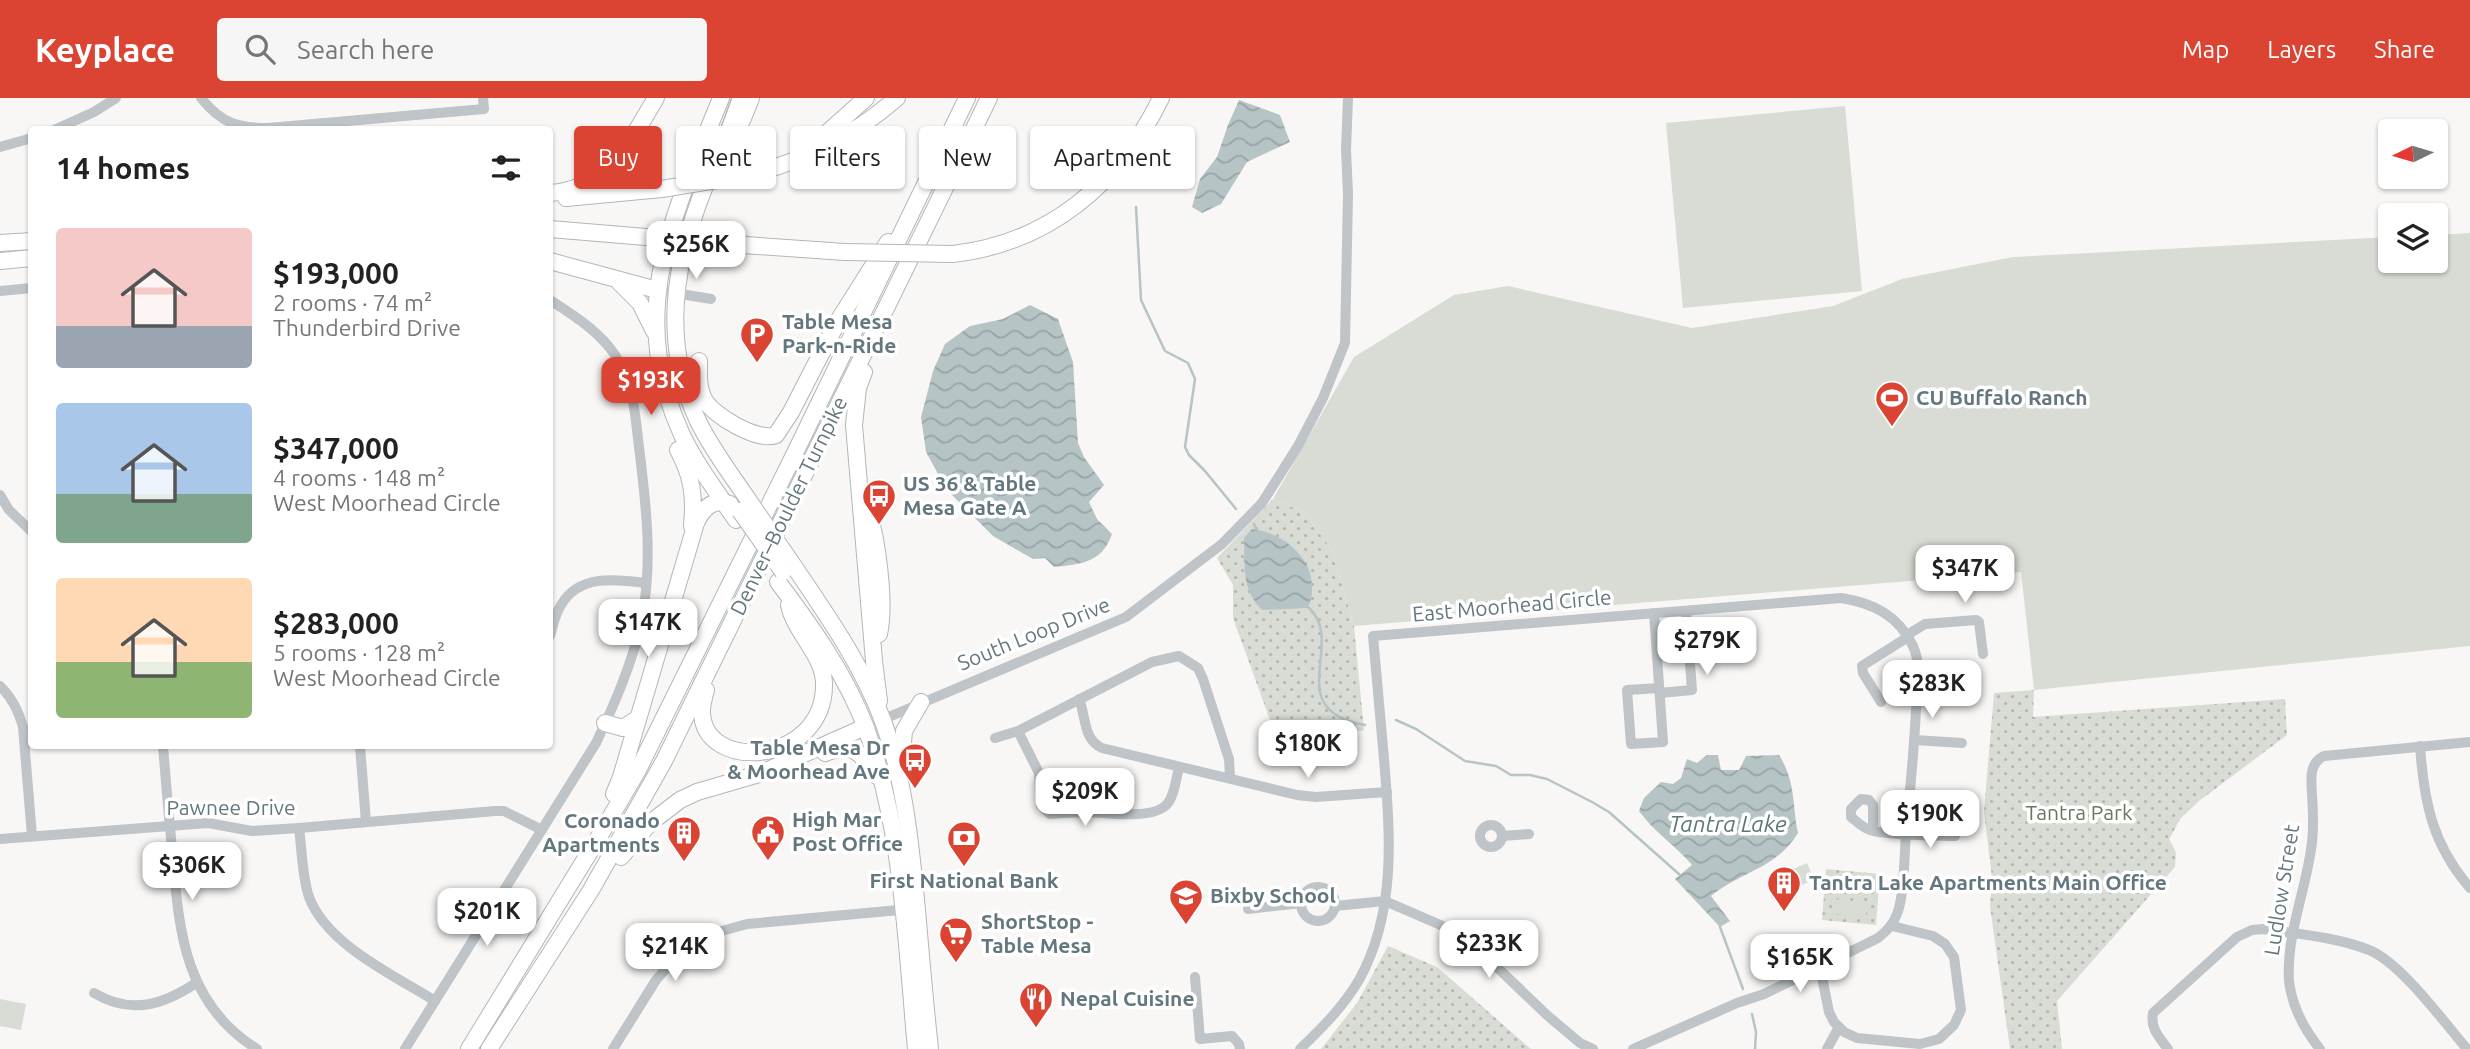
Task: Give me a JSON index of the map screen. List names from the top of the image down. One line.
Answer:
{"streets":{"highway":["Denver–Boulder Turnpike"],"street":["East Moorhead Circle","South Loop Drive","Pawnee Drive","Ludlow Street"]},"water":["Tantra Lake"],"parks":["Tantra Park"],"places":{"parking":["Table Mesa Park-n-Ride"],"sports":["CU Buffalo Ranch"],"bus stop":["US 36 & Table Mesa Gate A","Table Mesa Dr & Moorhead Ave"],"public building":["High Mar Post Office"],"building":["Coronado Apartments","Tantra Lake Apartments Main Office"],"bank":["First National Bank"],"school or university":["Bixby School"],"supermarket":["ShortStop - Table Mesa"],"restaurant":["Nepal Cuisine"]},"north":"left","page":{"header":"Keyplace","search":"Search here","nav":["Map","Layers","Share"],"chip":["Buy","Rent","Filters","New","Apartment"],"heading":"14 homes","list":[{"name":"$193,000","note":"2 rooms · 74 m² · Thunderbird Drive"},{"name":"$347,000","note":"4 rooms · 148 m² · West Moorhead Circle"},{"name":"$283,000","note":"5 rooms · 128 m² · West Moorhead Circle"}],"price":["$256K","$193K","$347K","$147K","$279K","$283K","$180K","$209K","$190K","$306K","$201K","$233K","$214K","$165K"]}}
